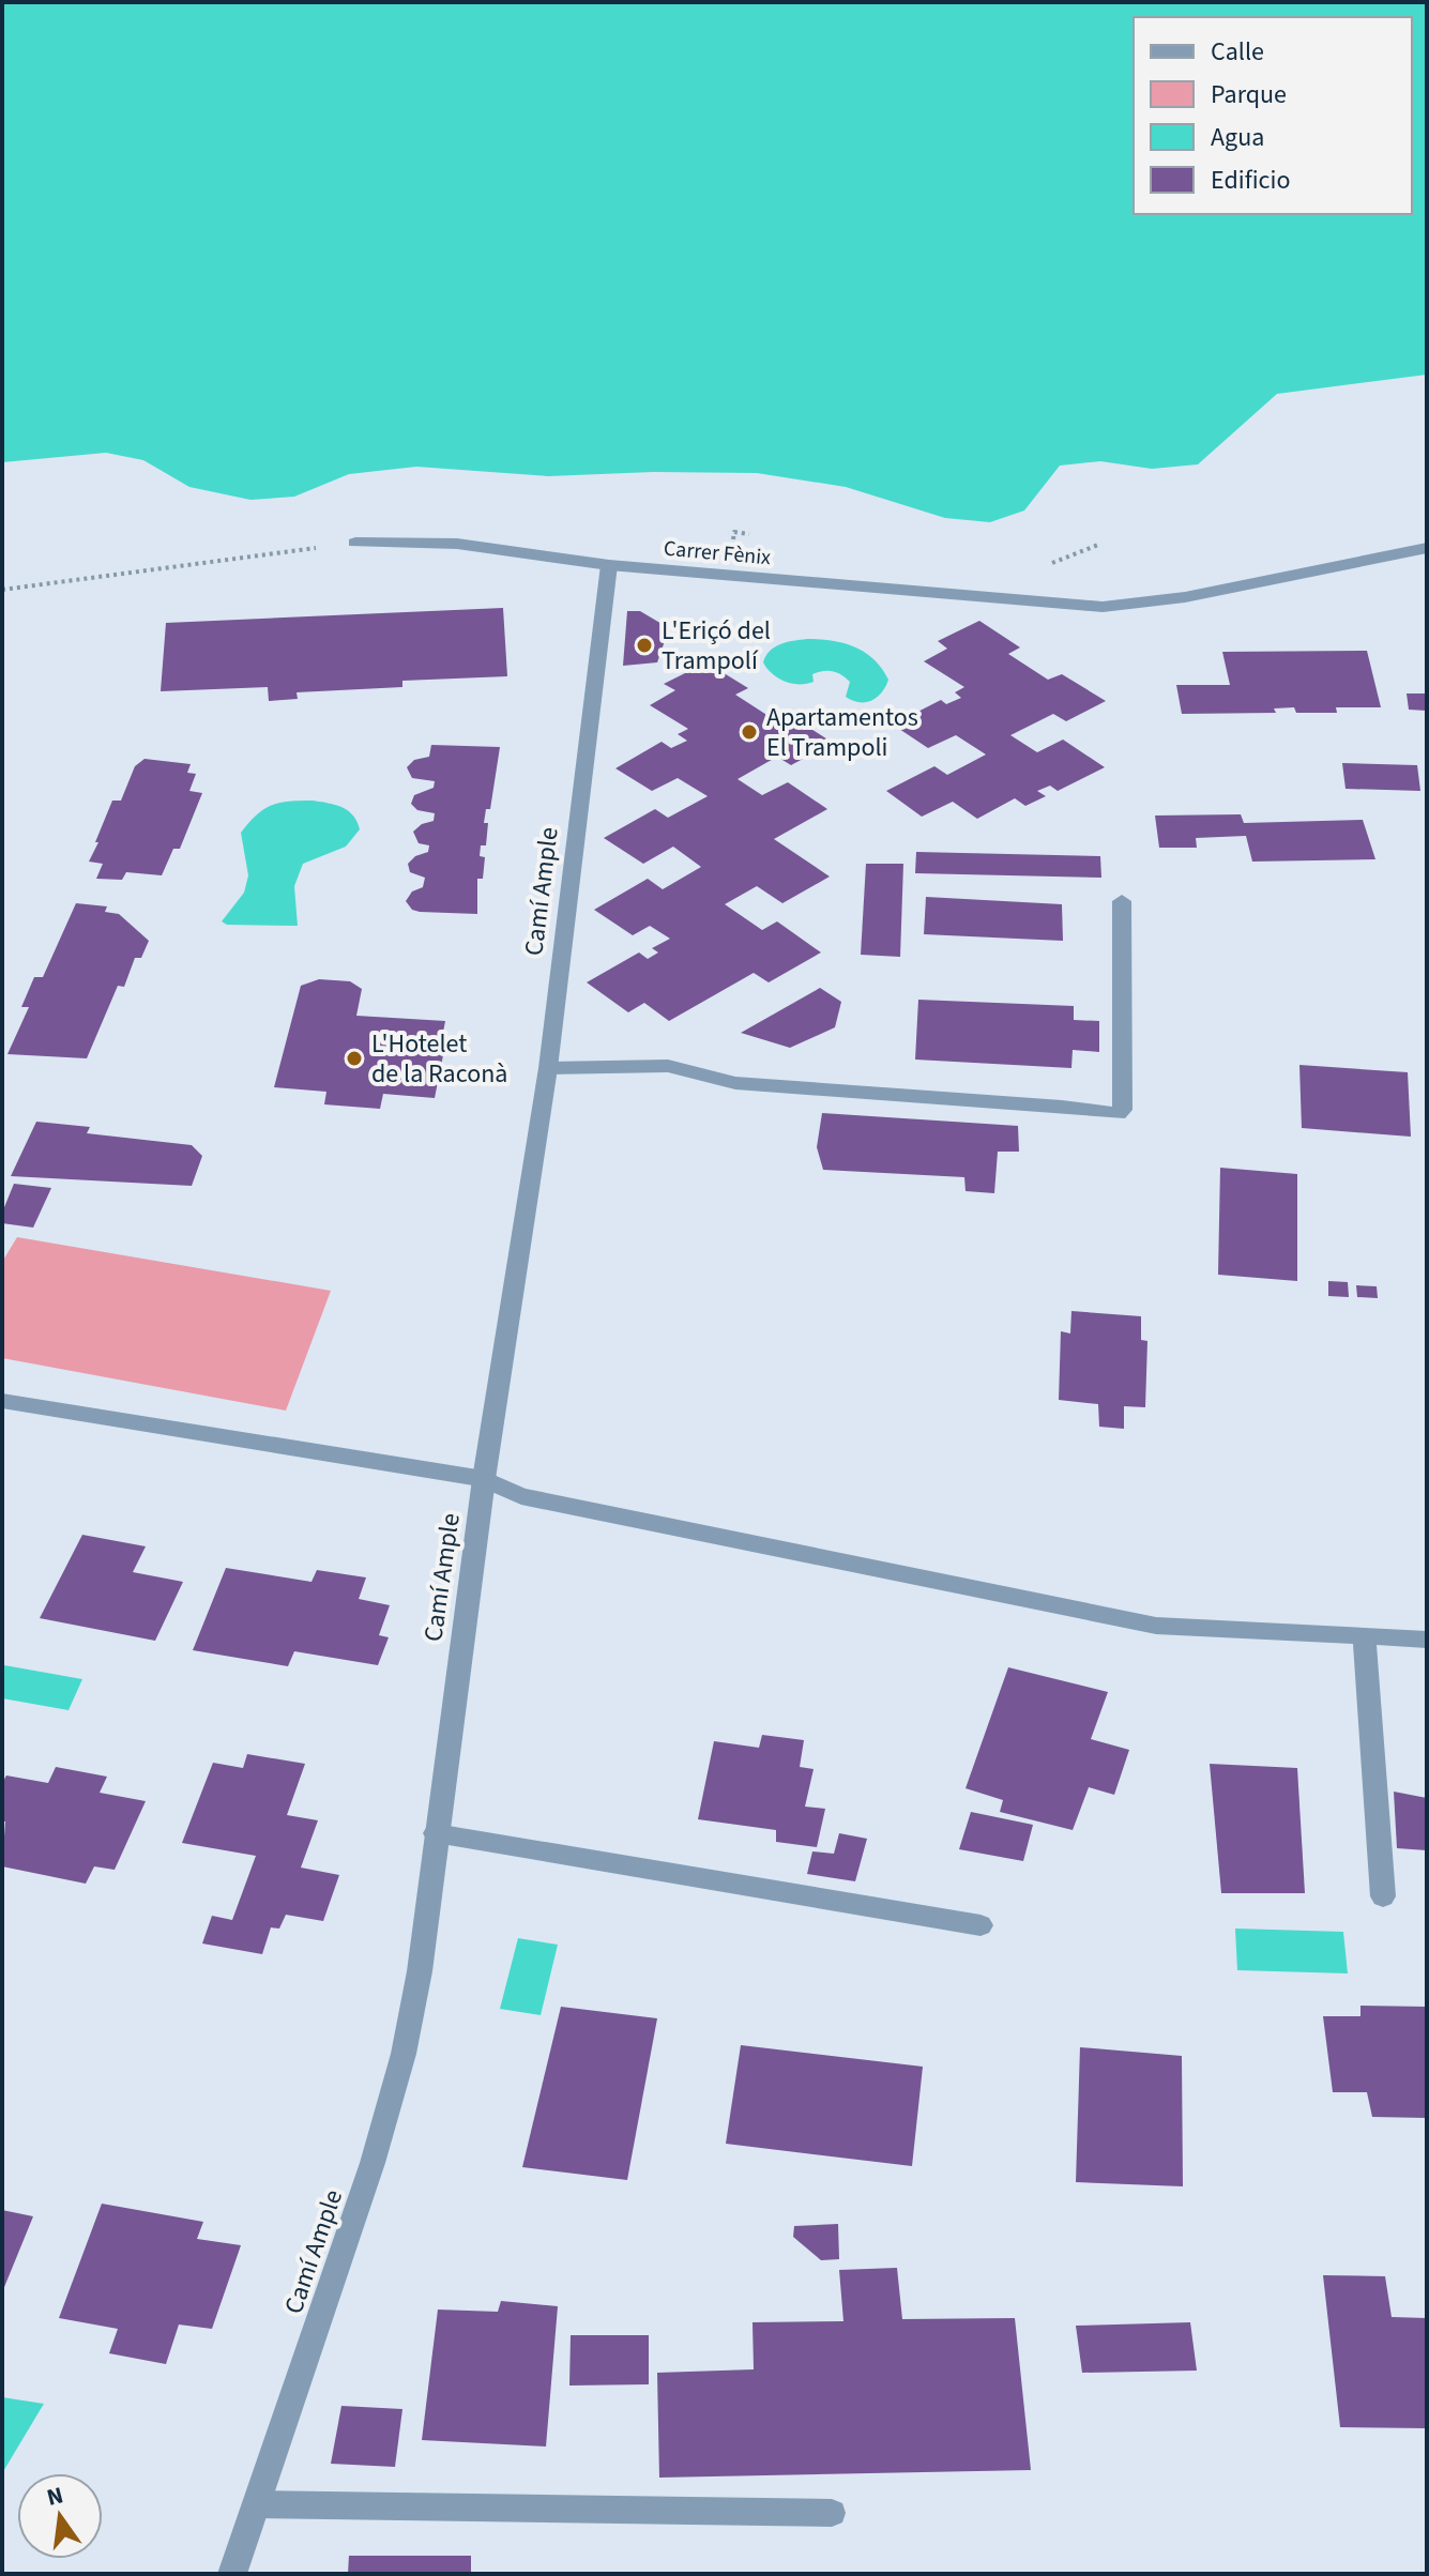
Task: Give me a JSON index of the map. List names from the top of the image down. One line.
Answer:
{"streets":{"street":["Carrer Fènix","Camí Ample"]},"crossings":[["Carrer Fènix","Camí Ample"]],"places":["L'Eriçó del Trampolí","Apartamentos El Trampoli","L'Hotelet de la Raconà"],"legend":["Calle","Parque","Agua","Edificio"],"north":"top"}
